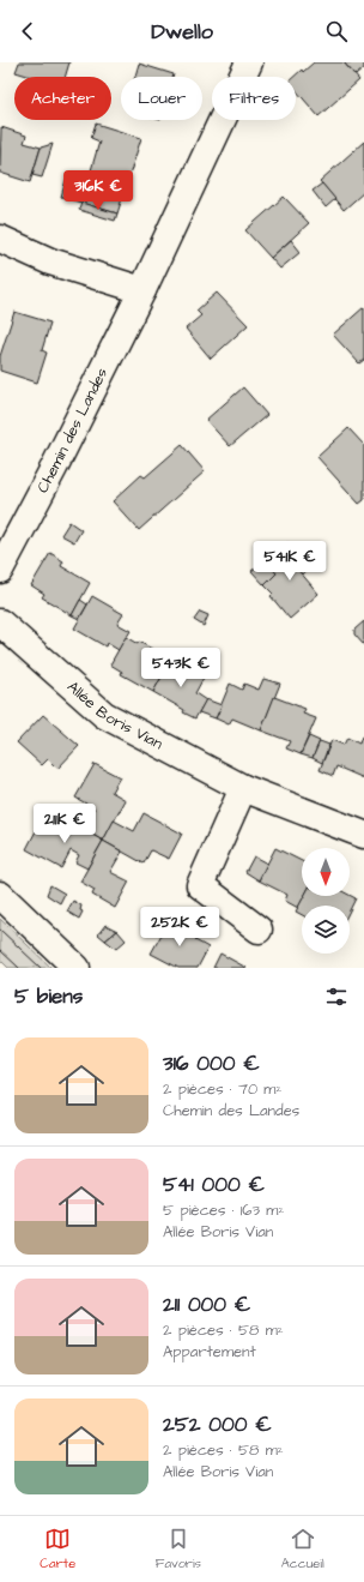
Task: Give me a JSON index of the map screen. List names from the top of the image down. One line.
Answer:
{"streets":{"street":["Chemin des Landes","Allée Boris Vian"]},"north":"bottom","page":{"header":"Dwello","chip":["Acheter","Louer","Filtres"],"price":["316K €","541K €","543K €","211K €","252K €"],"heading":"5 biens","list":[{"name":"316 000 €","note":"2 pièces · 70 m² · Chemin des Landes"},{"name":"541 000 €","note":"5 pièces · 163 m² · Allée Boris Vian"},{"name":"211 000 €","note":"2 pièces · 58 m² · Appartement"},{"name":"252 000 €","note":"2 pièces · 58 m² · Allée Boris Vian"}],"tabs":["Carte","Favoris","Accueil"]}}
